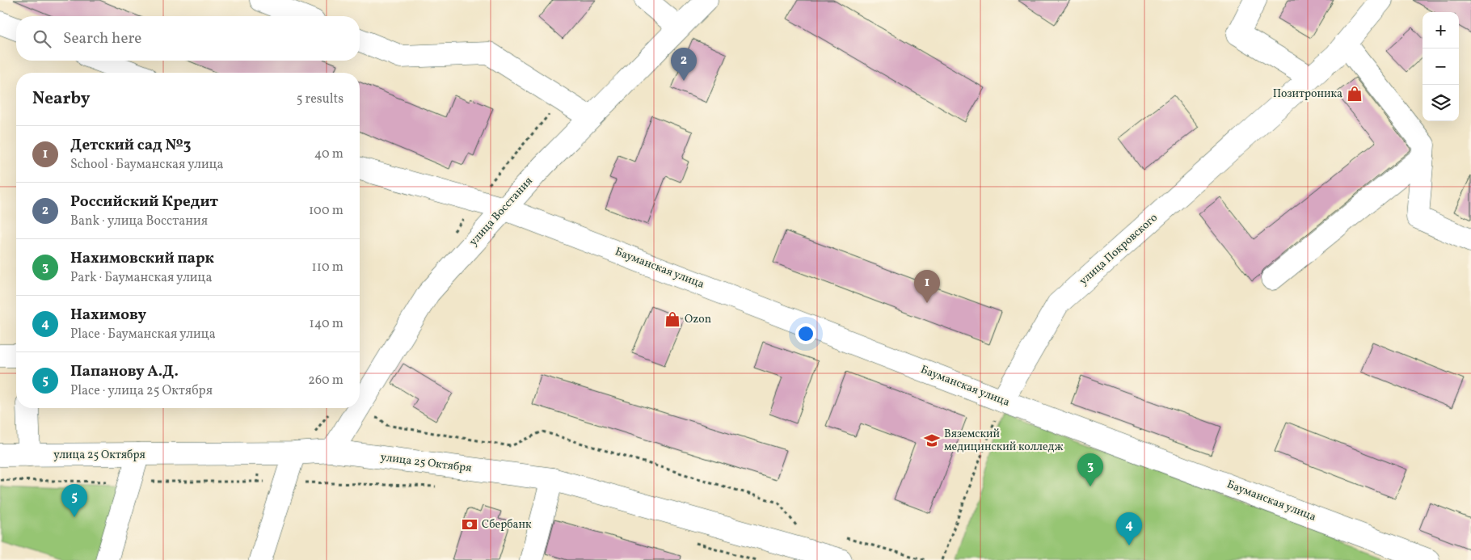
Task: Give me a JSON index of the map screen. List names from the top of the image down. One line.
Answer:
{"streets":{"street":["улица Восстания","улица Покровского","Бауманская улица","улица 25 Октября"]},"crossings":[["улица Восстания","Бауманская улица"],["улица Восстания","улица 25 Октября"],["улица Покровского","Бауманская улица"]],"places":{"shop":["Позитроника","Ozon"],"school or university":["Вяземский медицинский колледж"],"bank":["Сбербанк"]},"page":{"map_buttons":["+","−"],"search":"Search here","pins":["2","1","3","5","4"],"heading":["Nearby","5 results"],"list":[{"mark":"1","name":"Детский сад №3","note":"School · Бауманская улица","value":"40 m"},{"mark":"2","name":"Российский Кредит","note":"Bank · улица Восстания","value":"100 m"},{"mark":"3","name":"Нахимовский парк","note":"Park · Бауманская улица","value":"110 m"},{"mark":"4","name":"Нахимову","note":"Place · Бауманская улица","value":"140 m"},{"mark":"5","name":"Папанову А.Д.","note":"Place · улица 25 Октября","value":"260 m"}]}}
